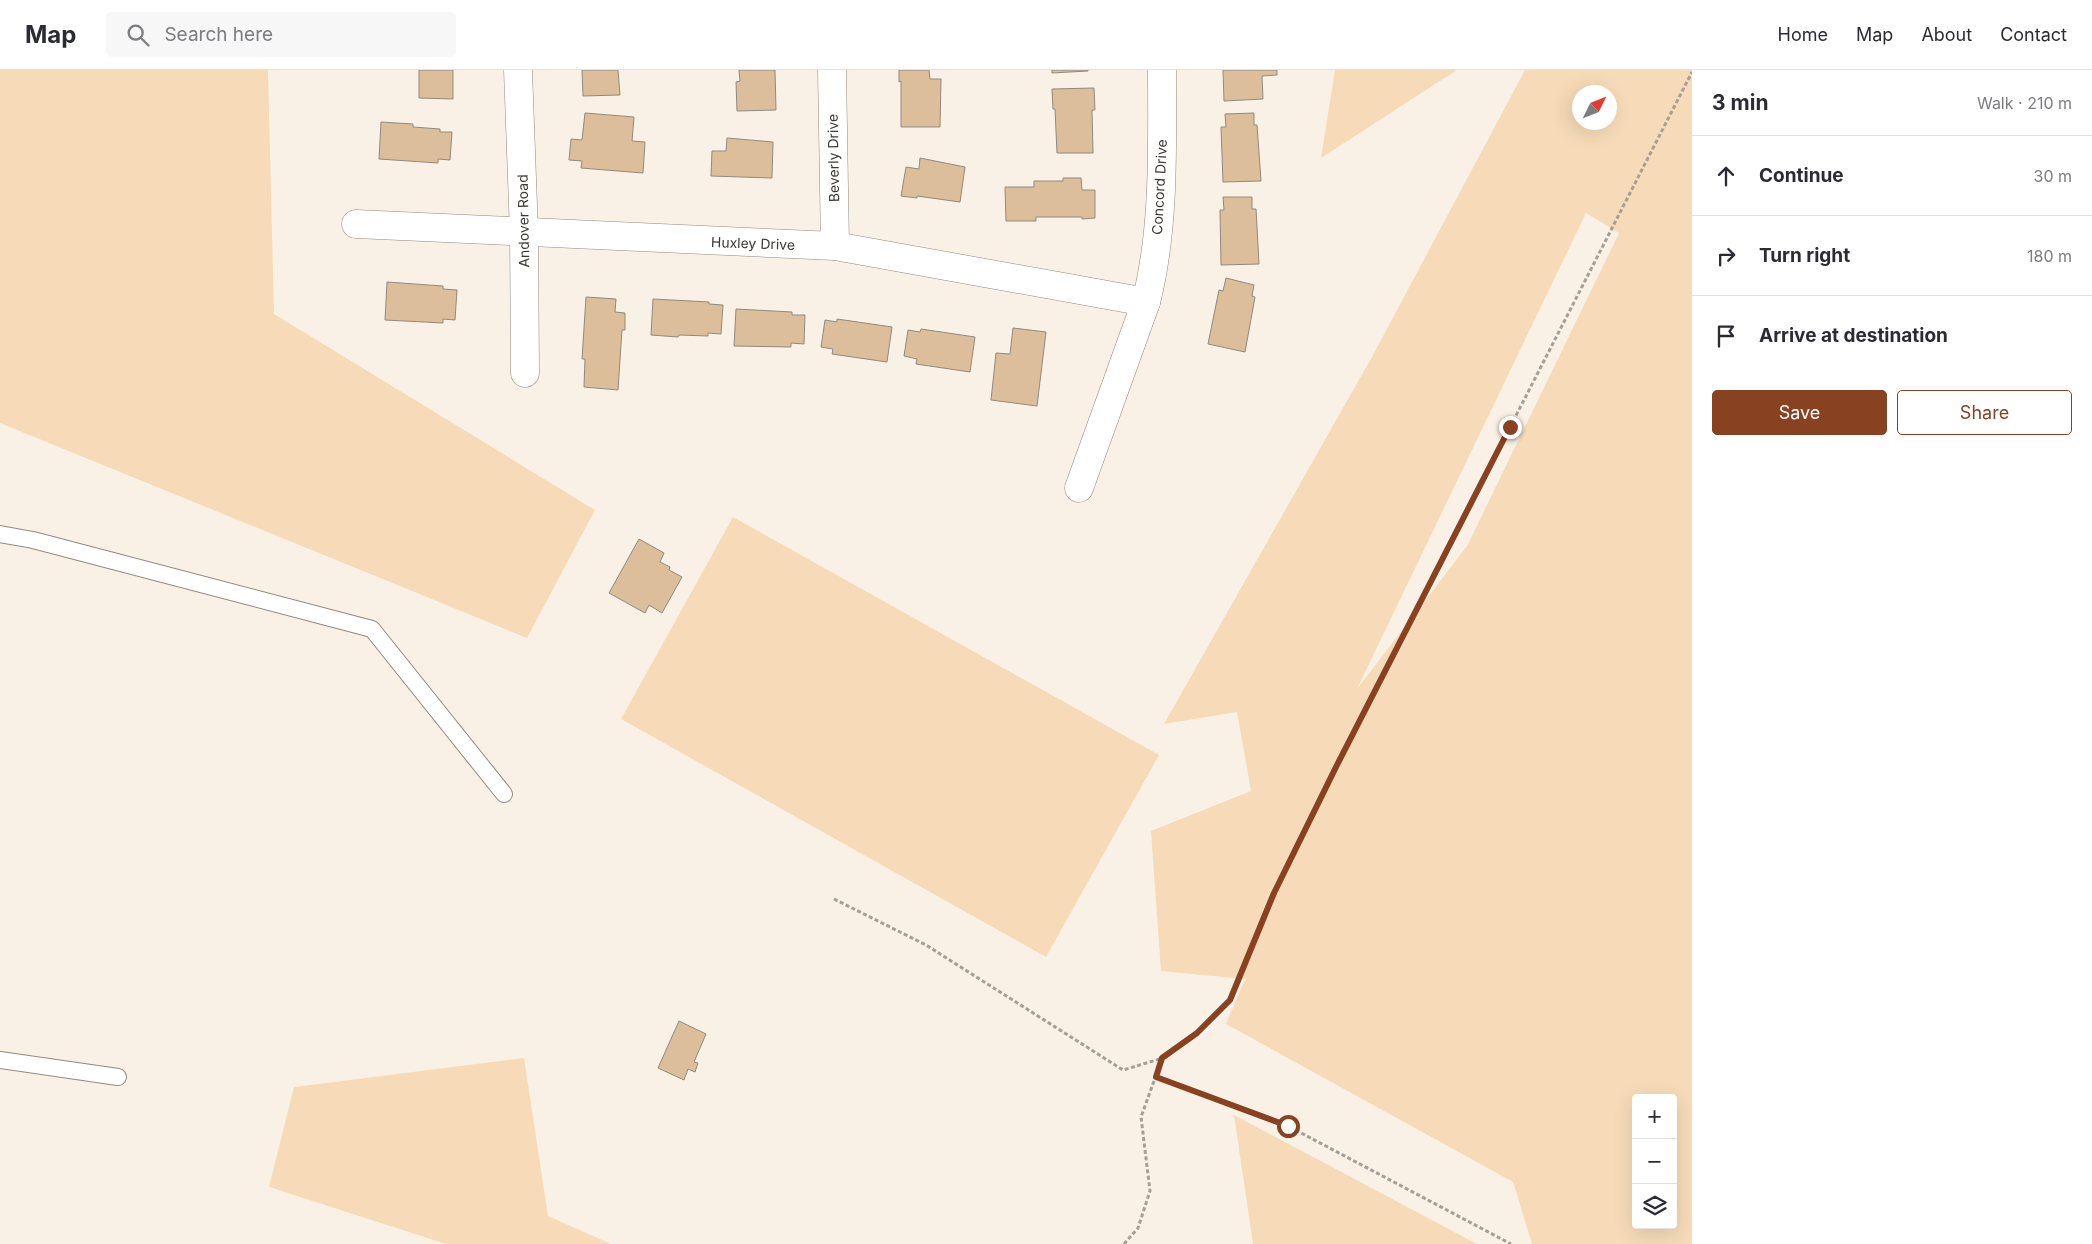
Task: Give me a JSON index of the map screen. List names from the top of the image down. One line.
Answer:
{"streets":{"street":["Beverly Drive","Concord Drive","Andover Road","Huxley Drive"]},"crossings":[["Beverly Drive","Huxley Drive"],["Concord Drive","Huxley Drive"],["Andover Road","Huxley Drive"]],"north":"top right","page":{"header":"Map","search":"Search here","nav":["Home","Map","About","Contact"],"heading":["3 min","Walk · 210 m"],"list":[["Continue","30 m"],["Turn right","180 m"],"Arrive at destination"],"buttons":["Save","Share"],"map_buttons":["+","−"]}}
